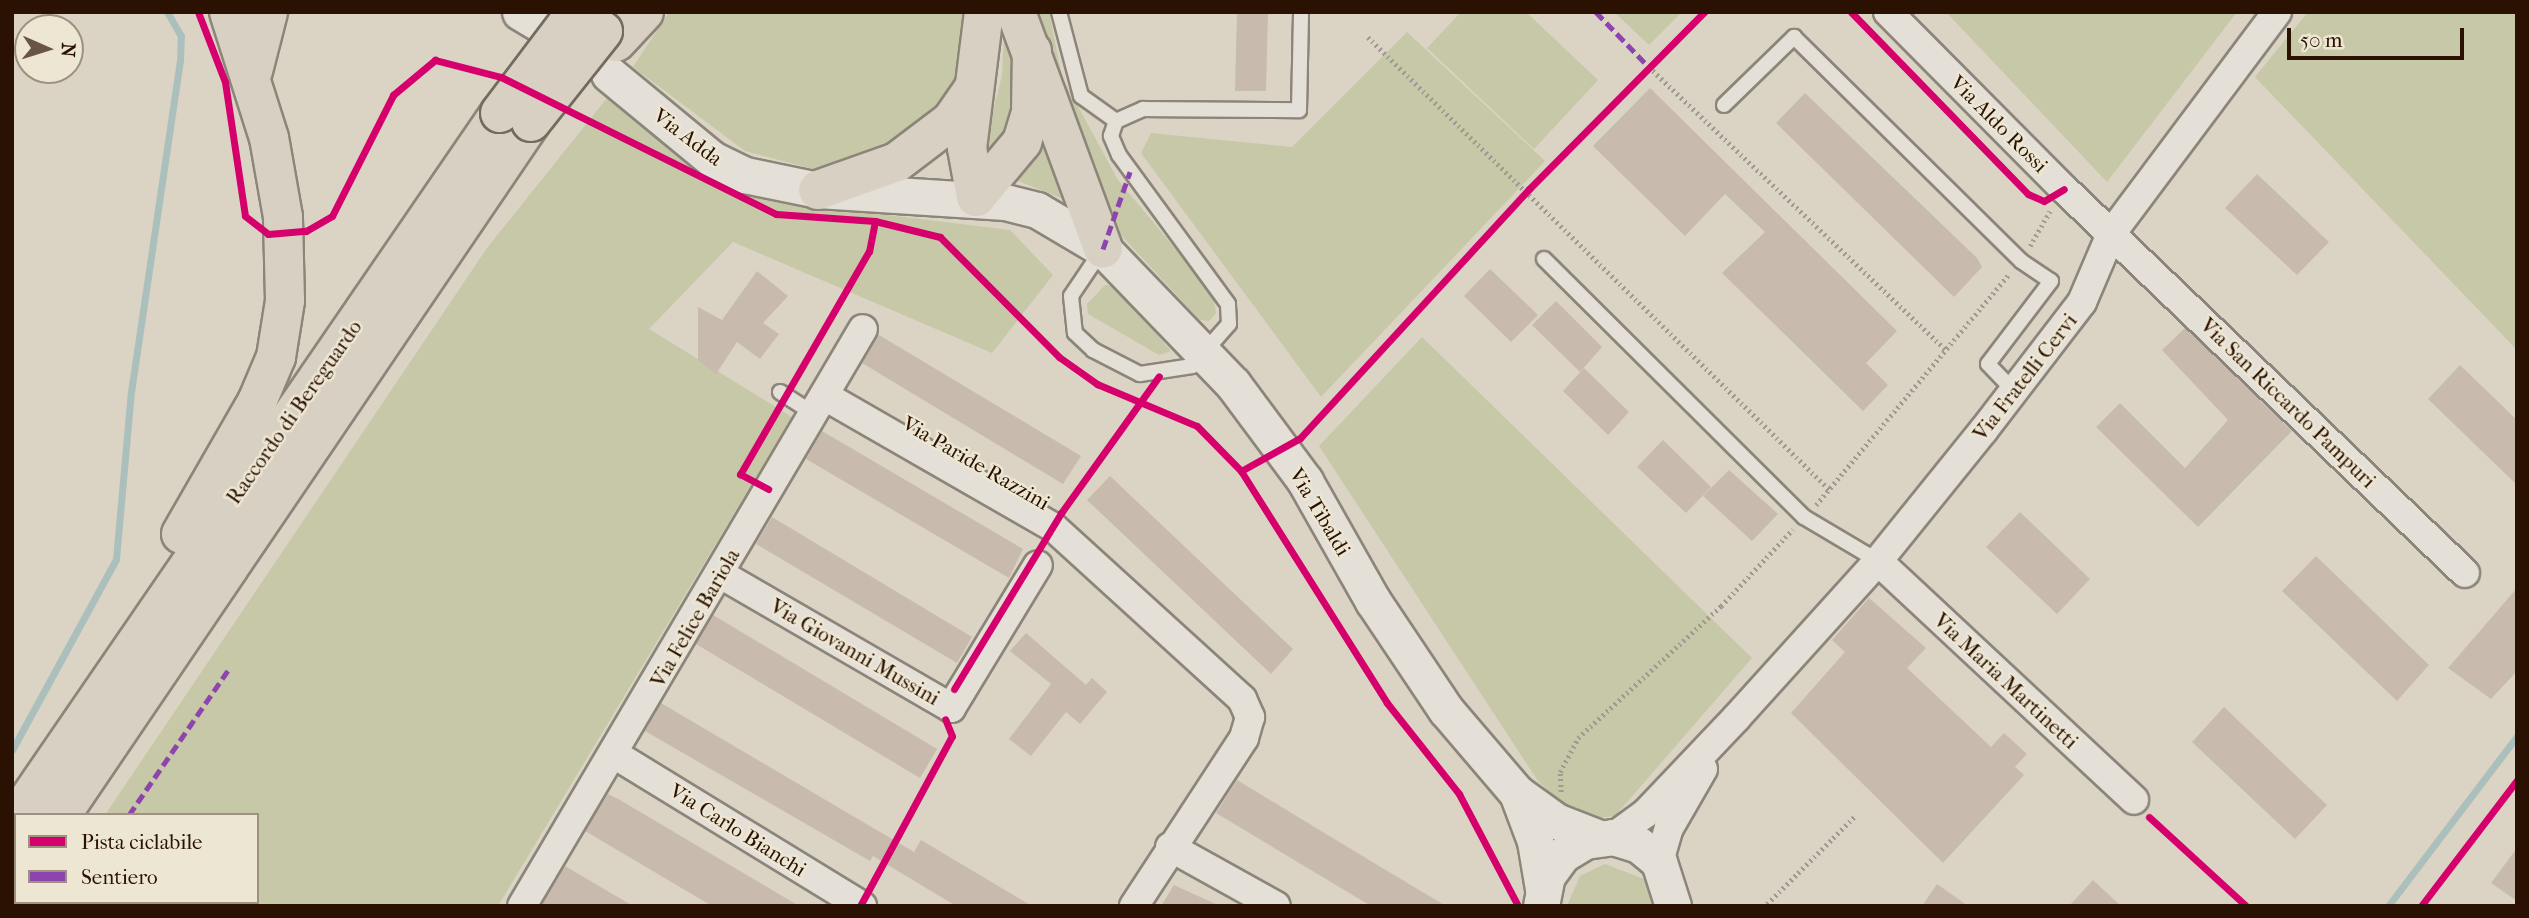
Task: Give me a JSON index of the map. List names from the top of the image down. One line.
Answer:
{"streets":{"highway":["Raccordo di Bereguardo"],"street":["Via Aldo Rossi","Via Adda","Via Fratelli Cervi","Via San Riccardo Pampuri","Via Paride Razzini","Via Tibaldi","Via Felice Bariola","Via Giovanni Mussini","Via Maria Martinetti","Via Carlo Bianchi"]},"crossings":[["Via Aldo Rossi","Via Fratelli Cervi"],["Via Aldo Rossi","Via San Riccardo Pampuri"],["Via Adda","Raccordo di Bereguardo"],["Via Adda","Via Tibaldi"],["Via Fratelli Cervi","Via San Riccardo Pampuri"],["Via Fratelli Cervi","Via Tibaldi"],["Via Fratelli Cervi","Via Maria Martinetti"],["Via Paride Razzini","Via Felice Bariola"],["Via Felice Bariola","Via Giovanni Mussini"],["Via Felice Bariola","Via Carlo Bianchi"]],"legend":["Pista ciclabile","Sentiero"],"scale_bar":"50 m","north":"right"}
